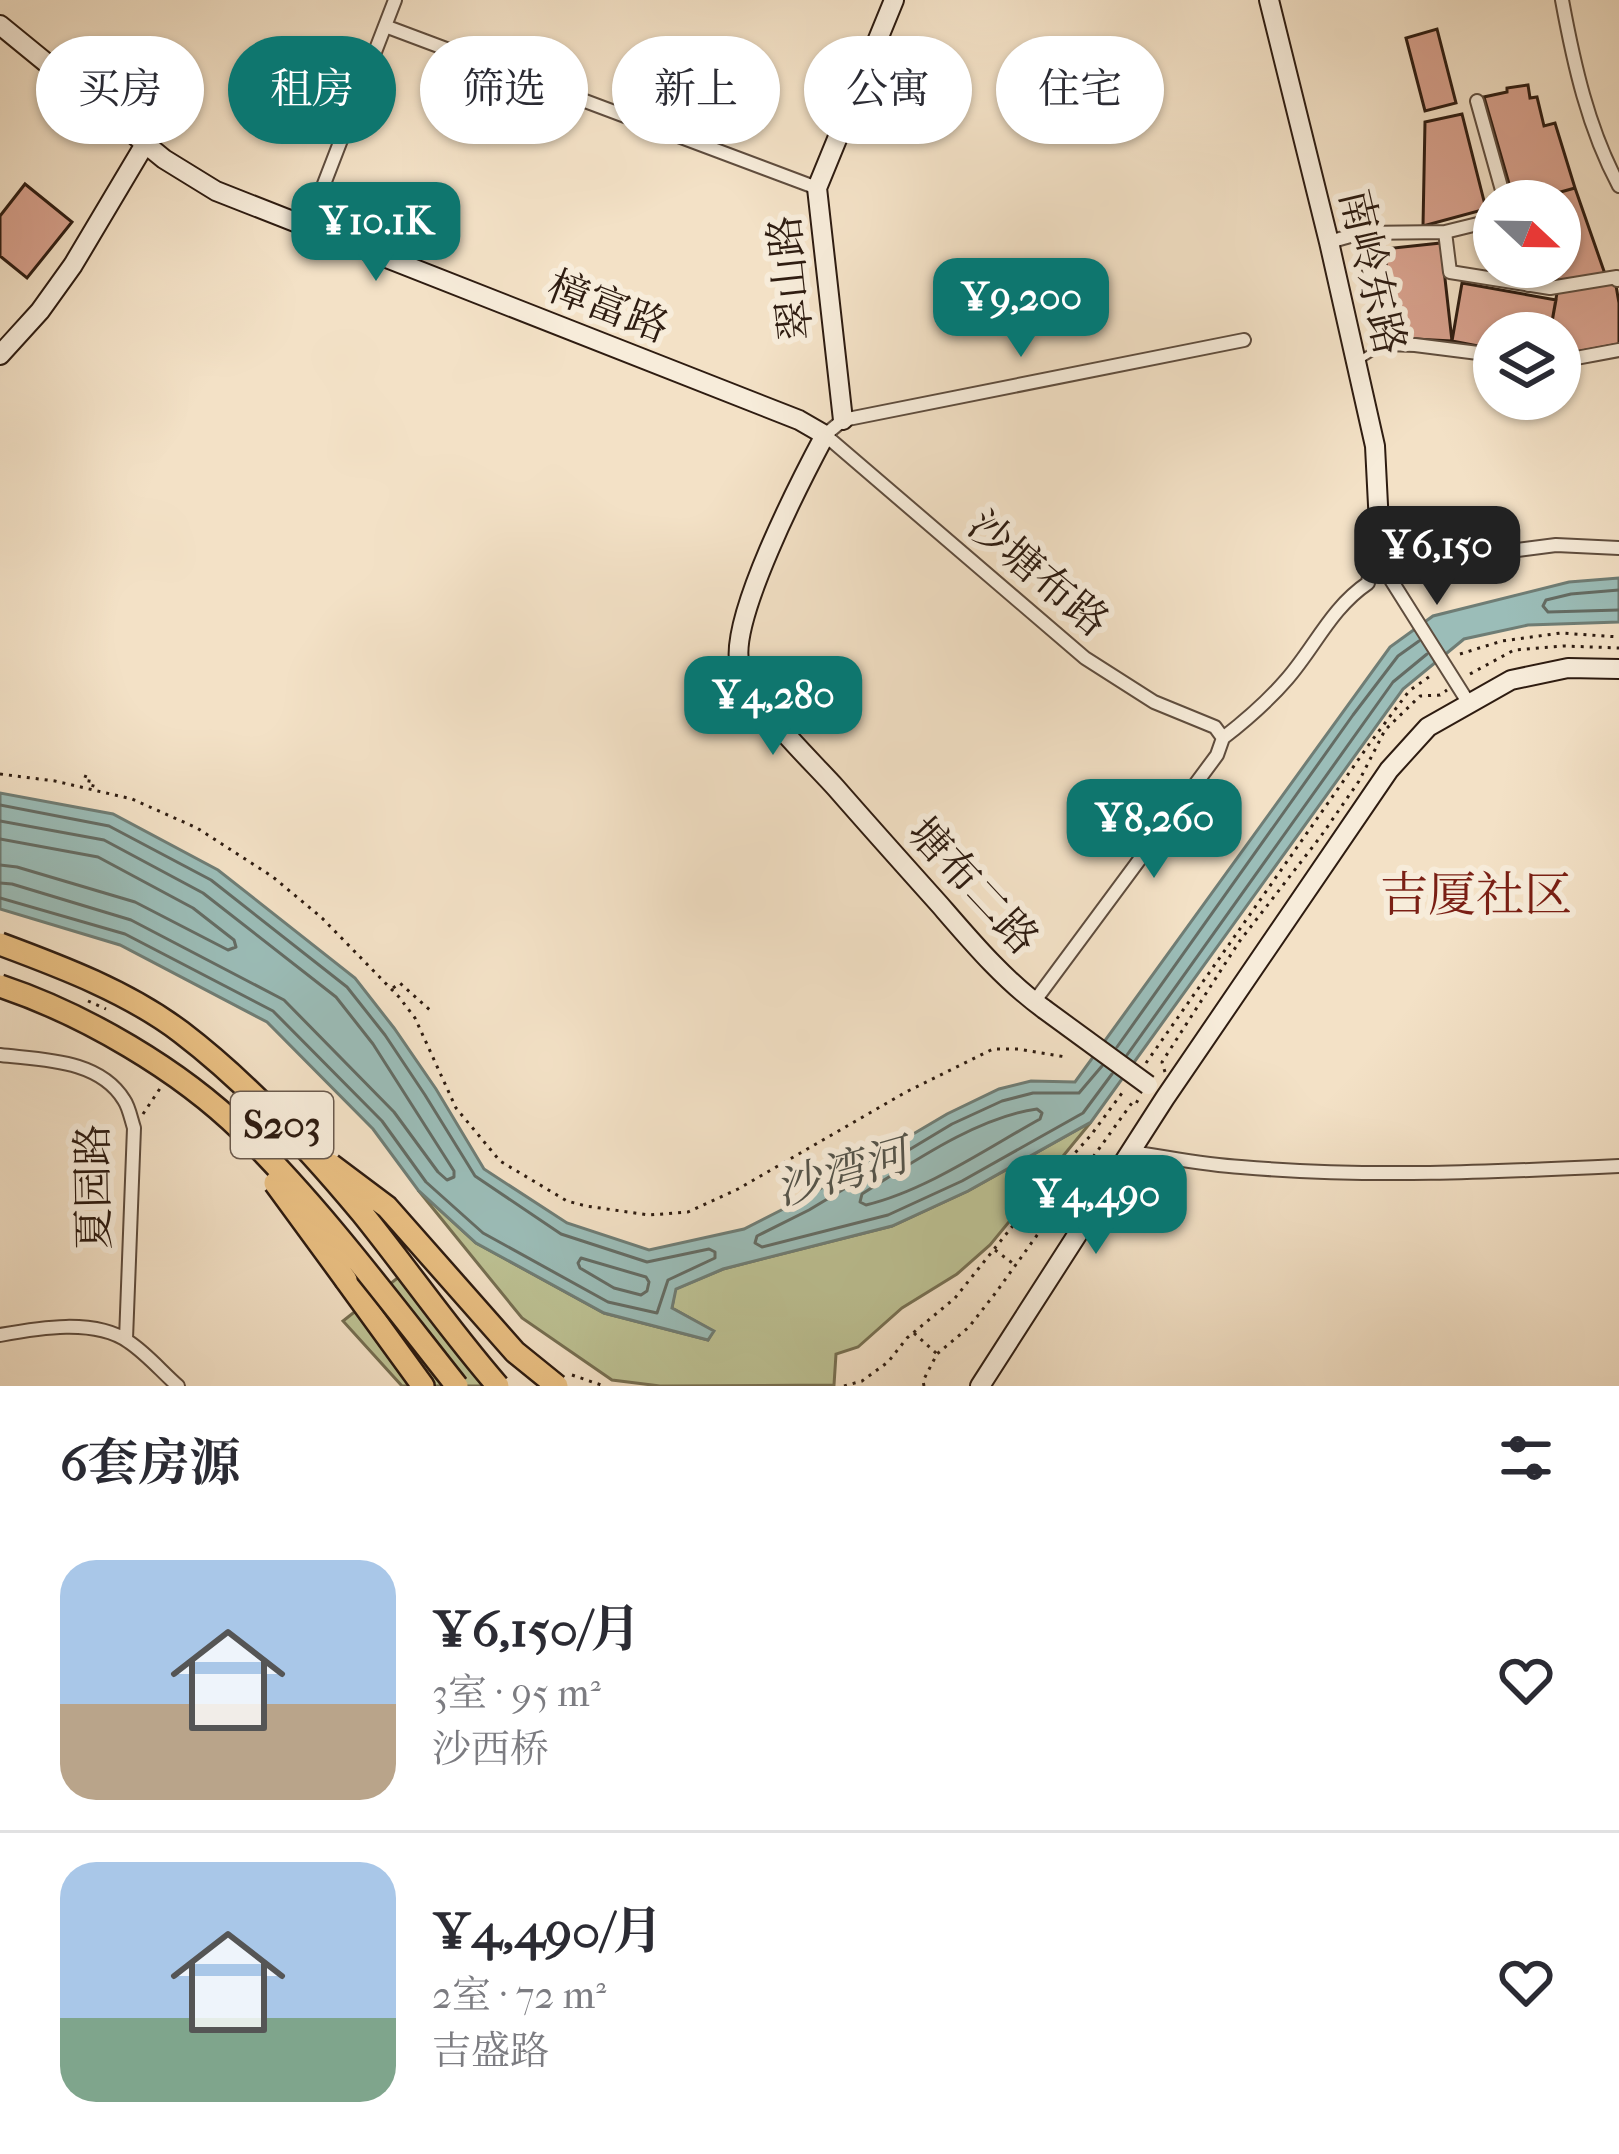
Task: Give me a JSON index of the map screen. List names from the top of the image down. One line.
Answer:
{"streets":{"highway":["S203"],"street":["南岭东路","翠山路","樟富路","沙塘布路","塘布二路","夏园路"]},"crossings":[["樟富路","沙塘布路"],["樟富路","塘布二路"],["沙塘布路","塘布二路"]],"districts":["吉厦社区"],"water":["沙湾河"],"north":"right","page":{"chip":["买房","租房","筛选","新上","公寓","住宅"],"price":["¥10.1K","¥9,200","¥6,150","¥4,280","¥8,260","¥4,490"],"heading":"6套房源","list":[{"name":"¥6,150/月","note":"3室 · 95 m² · 沙西桥"},{"name":"¥4,490/月","note":"2室 · 72 m² · 吉盛路"}]}}
